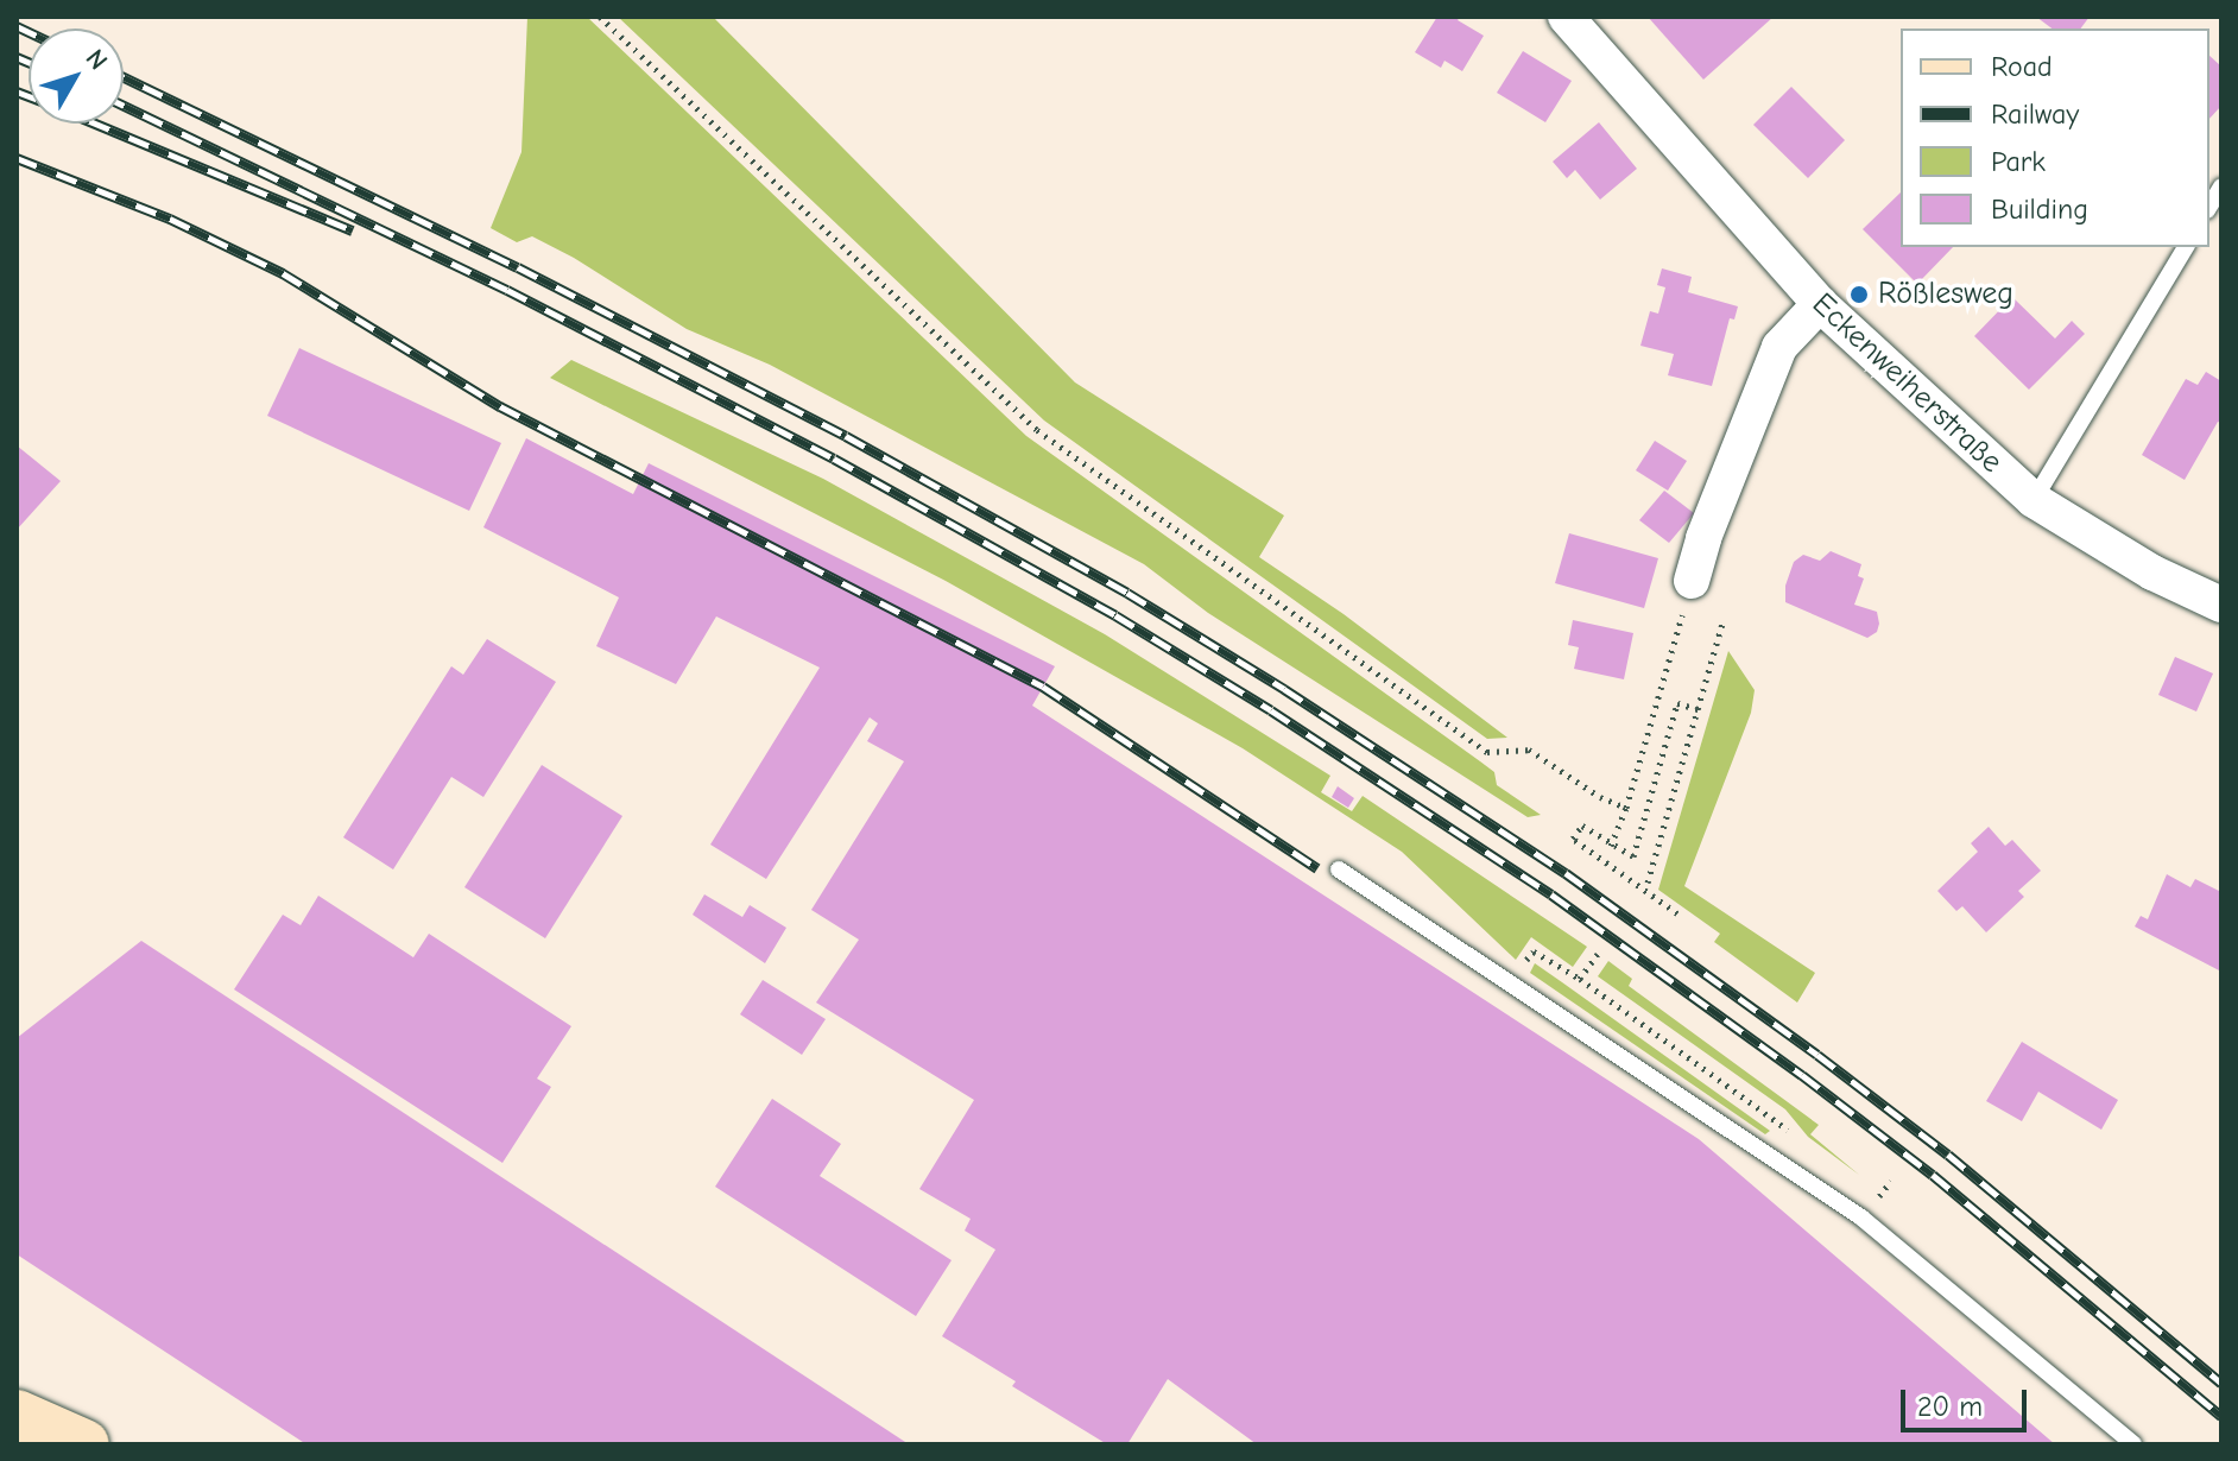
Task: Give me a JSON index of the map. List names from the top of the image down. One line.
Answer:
{"streets":{"street":["Eckenweiherstraße"]},"places":["Rößlesweg"],"legend":["Road","Railway","Park","Building"],"scale_bar":"20 m","north":"top right"}
